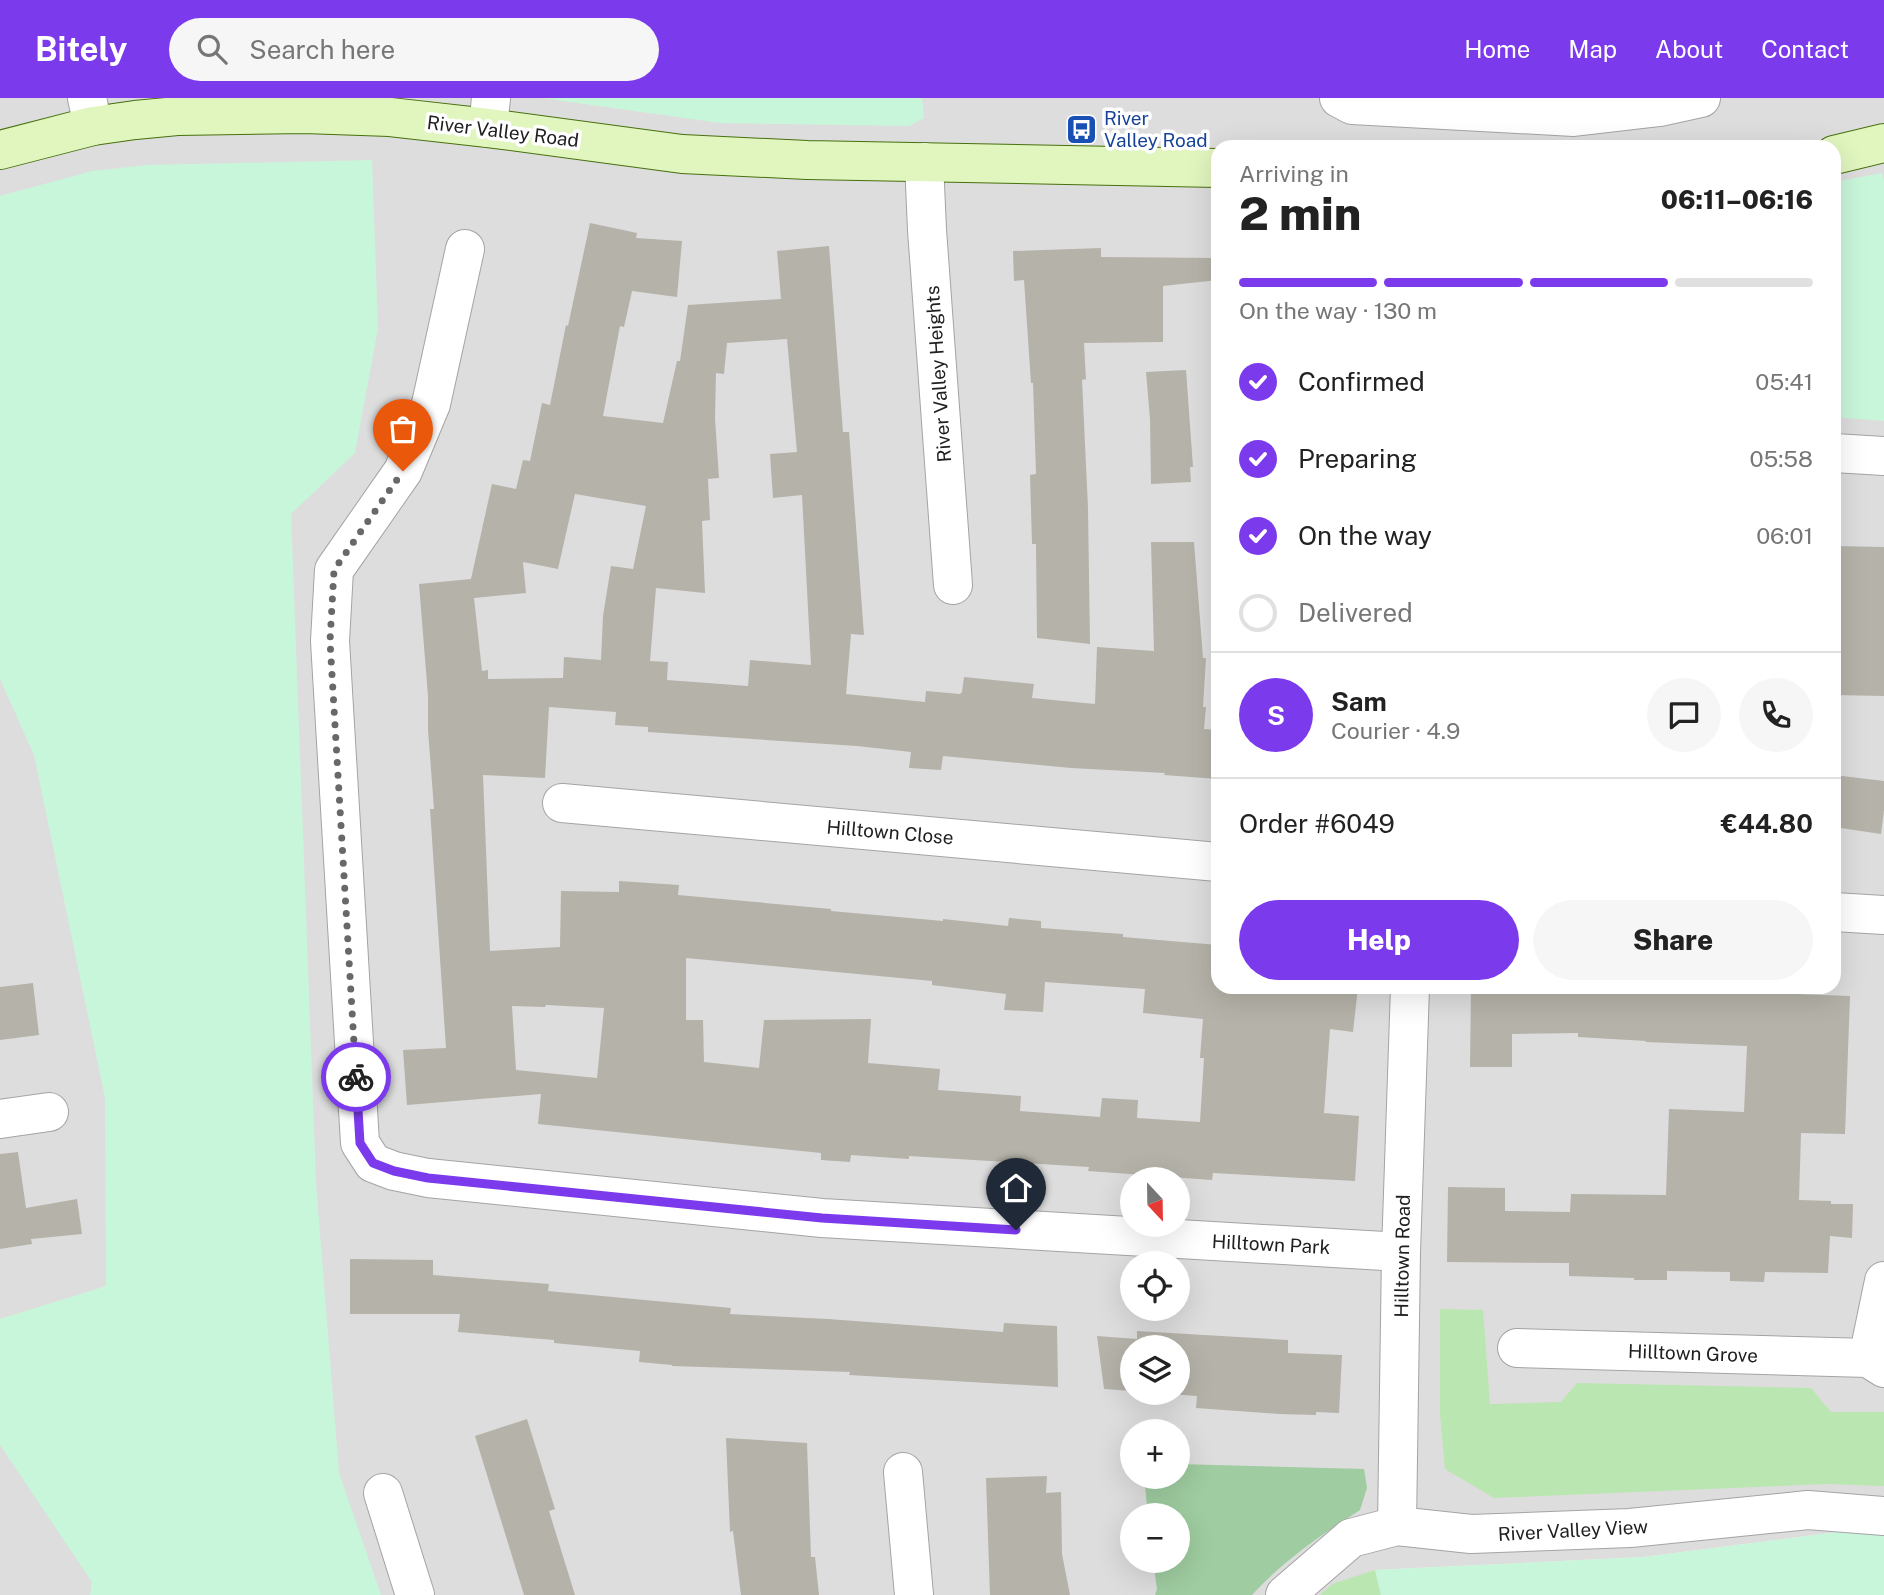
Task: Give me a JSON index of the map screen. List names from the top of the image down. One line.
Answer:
{"streets":{"street":["River Valley Road","River Valley Heights","Hilltown Close","Hilltown Park","Hilltown Road","Hilltown Grove","River Valley View"]},"crossings":[["River Valley Road","River Valley Heights"],["Hilltown Park","Hilltown Road"],["Hilltown Road","River Valley View"]],"places":{"bus stop":["River Valley Road"]},"north":"bottom","page":{"header":"Bitely","search":"Search here","nav":["Home","Map","About","Contact"],"heading":["2 min","Arriving in","06:11–06:16"],"panel":["Sam","Courier · 4.9","Order #6049","€44.80"],"bar":"On the way · 130 m","list":[["Confirmed","05:41"],["Preparing","05:58"],["On the way","06:01"],"Delivered"],"round":"S","buttons":["Help","Share"],"map_buttons":["+","−"]}}
